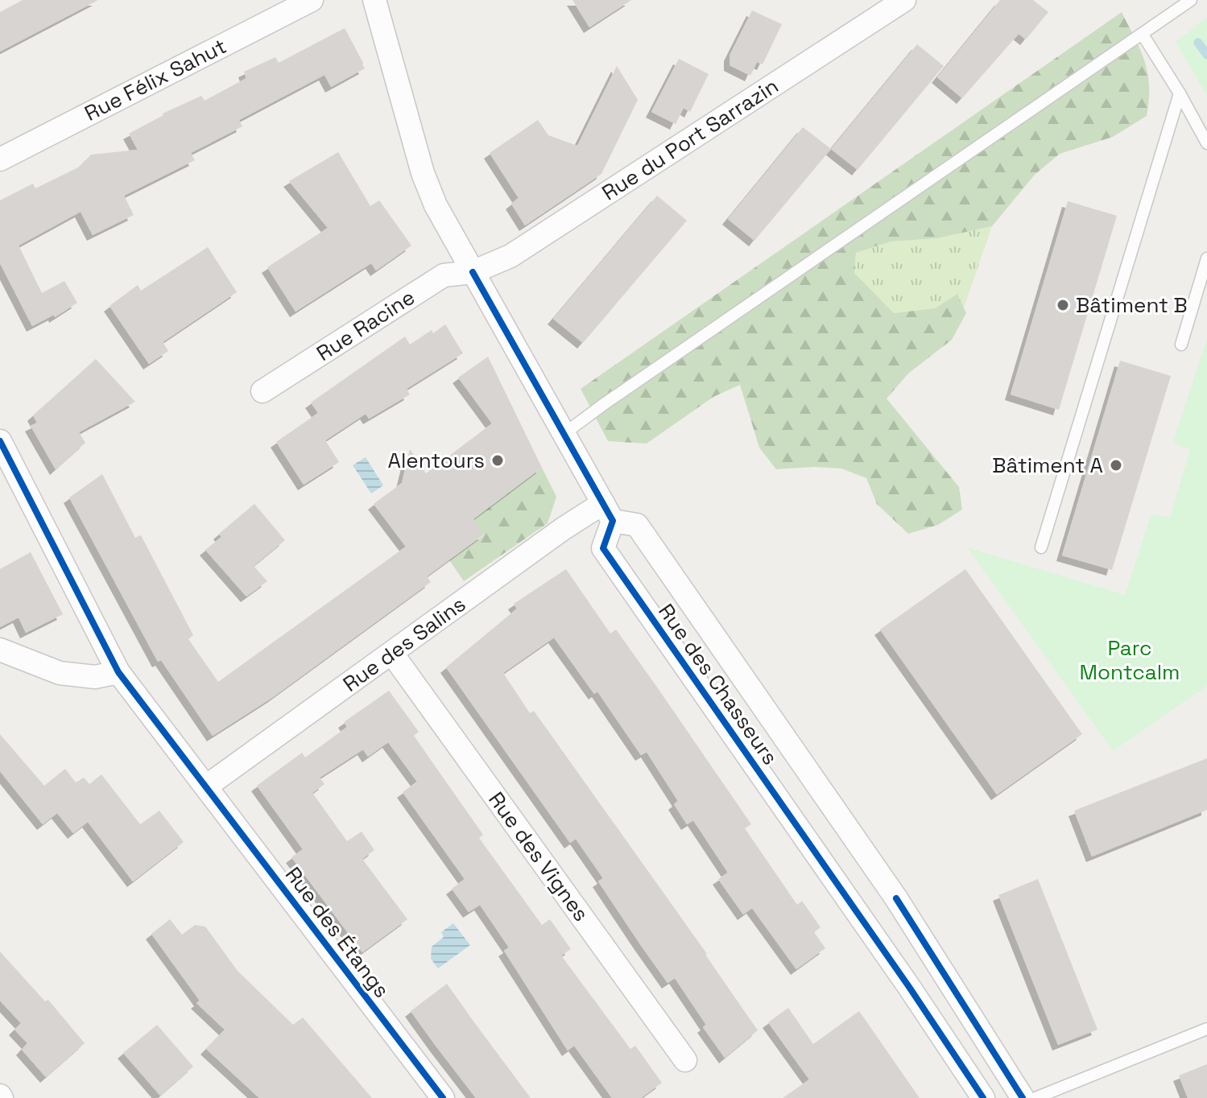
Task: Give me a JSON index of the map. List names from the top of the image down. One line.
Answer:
{"streets":{"street":["Rue Félix Sahut","Rue du Port Sarrazin","Rue Racine","Rue des Salins","Rue des Chasseurs","Rue des Vignes","Rue des Étangs"]},"crossings":[["Rue du Port Sarrazin","Rue Racine"],["Rue des Salins","Rue des Chasseurs"],["Rue des Salins","Rue des Vignes"],["Rue des Salins","Rue des Étangs"]],"parks":["Parc Montcalm"],"places":["Bâtiment B","Alentours","Bâtiment A"]}
